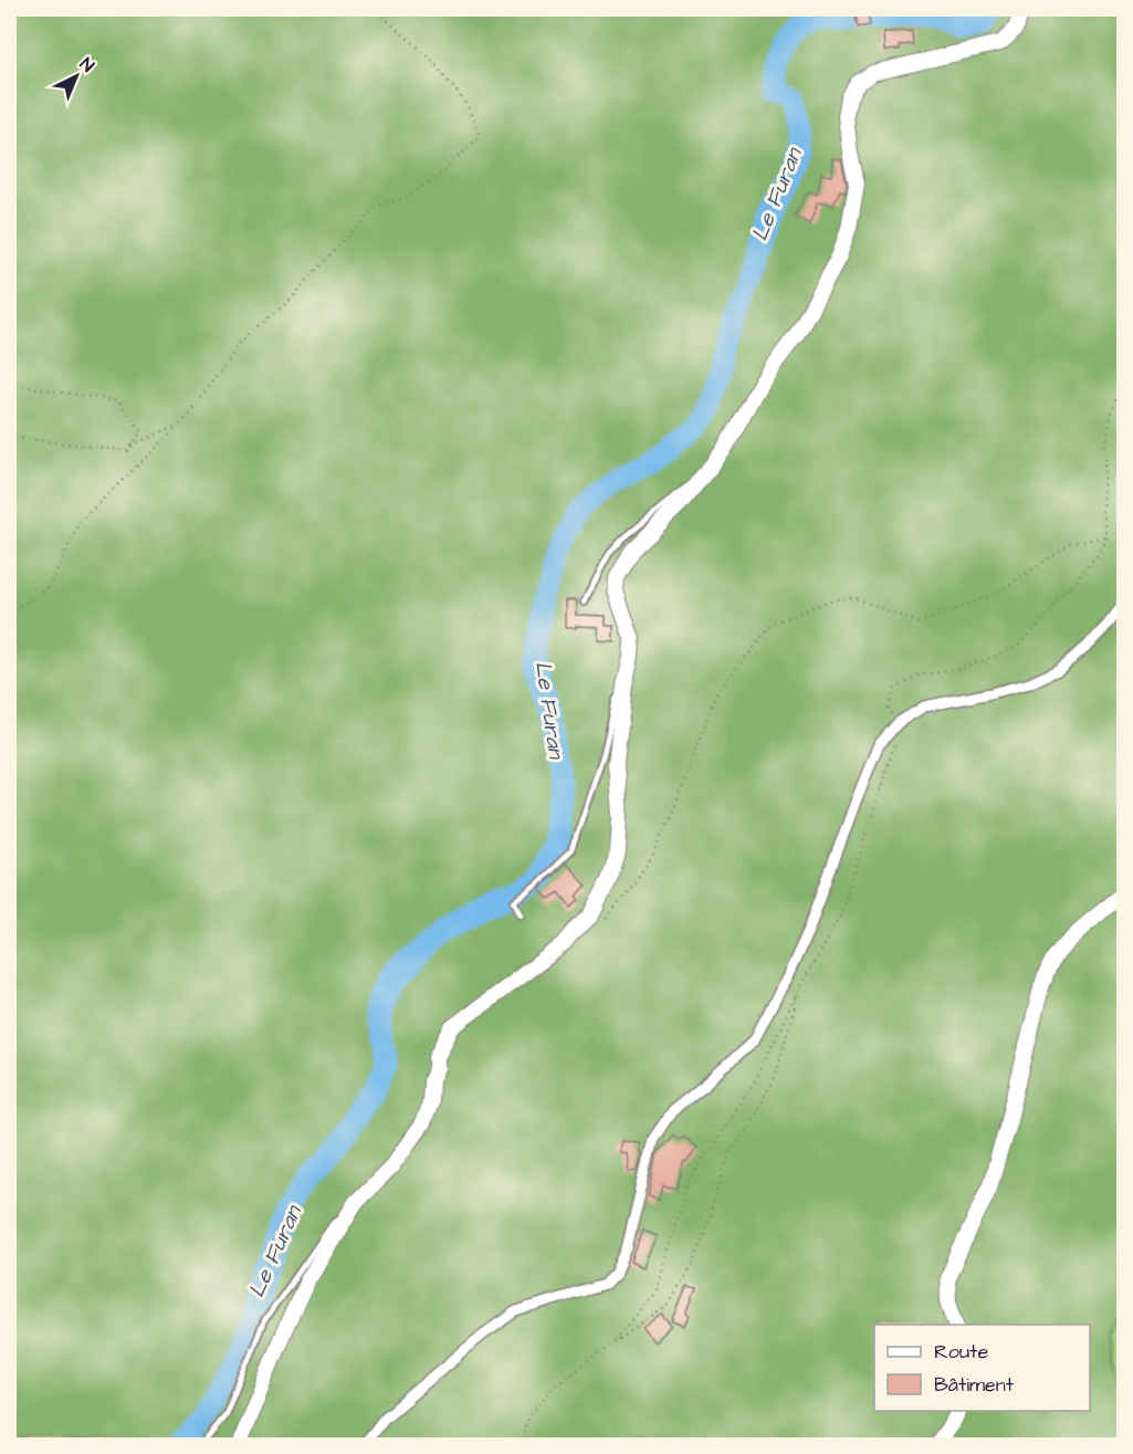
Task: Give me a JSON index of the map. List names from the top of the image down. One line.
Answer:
{"water":["Le Furan"],"legend":["Route","Bâtiment"],"north":"top right"}
